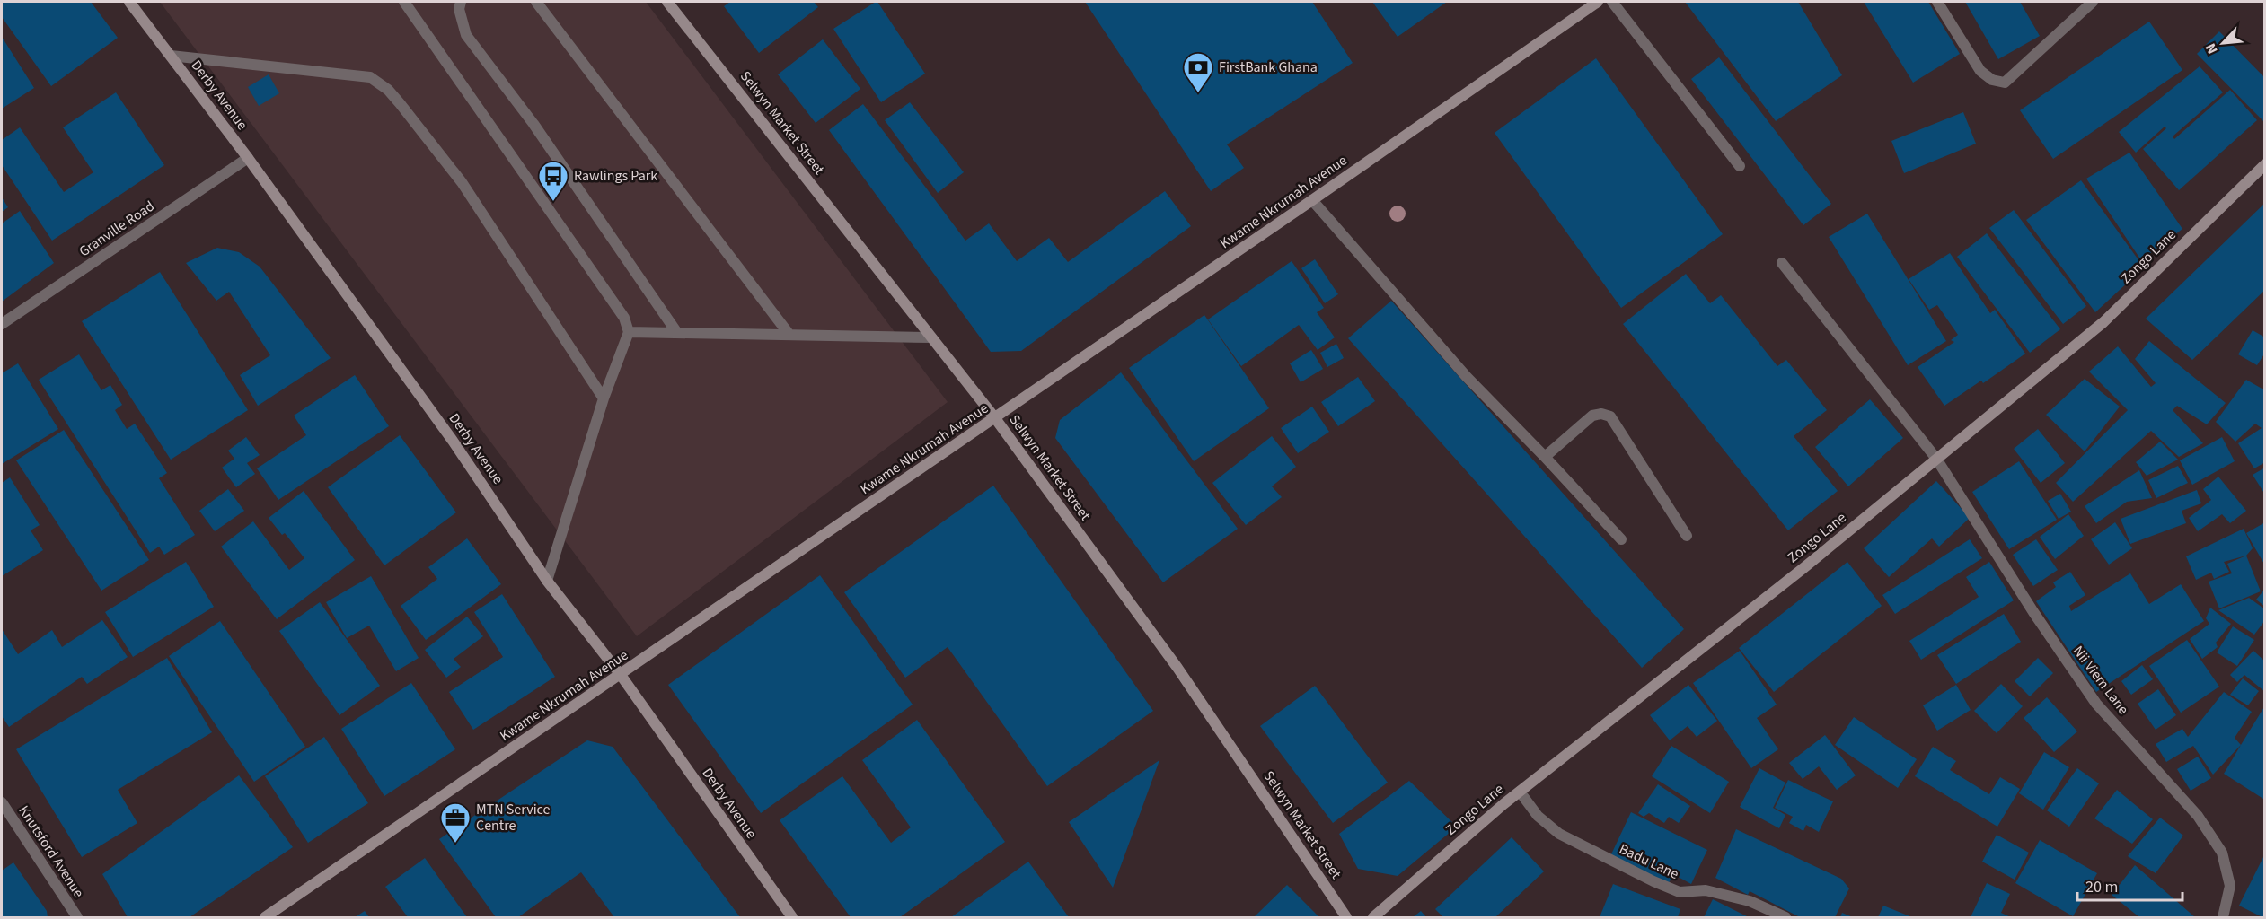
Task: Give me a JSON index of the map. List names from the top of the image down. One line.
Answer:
{"streets":{"main road":["Derby Avenue","Selwyn Market Street","Kwame Nkrumah Avenue","Zongo Lane"],"street":["Granville Road","Nii Viem Lane","Knutsford Avenue","Badu Lane"]},"crossings":[["Derby Avenue","Kwame Nkrumah Avenue"],["Derby Avenue","Granville Road"],["Selwyn Market Street","Kwame Nkrumah Avenue"],["Zongo Lane","Nii Viem Lane"],["Zongo Lane","Badu Lane"]],"places":{"bank":["FirstBank Ghana"],"bus stop":["Rawlings Park"],"office":["MTN Service Centre"]},"scale_bar":"20 m","north":"bottom left"}
